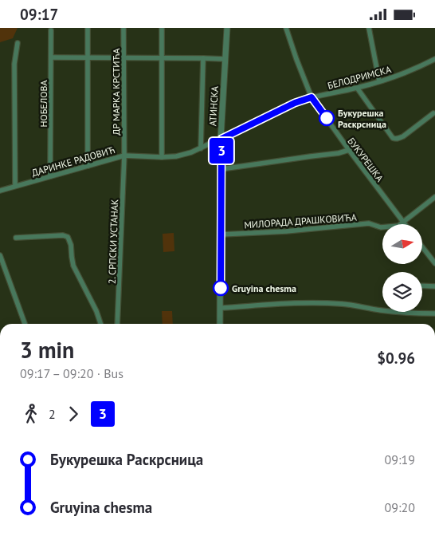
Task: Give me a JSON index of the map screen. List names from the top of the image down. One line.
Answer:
{"streets":{"street":["БЕЛОДРИМСКА","ДР МАРКА КРСТИЋА","НОБЕЛОВА","АТИНСКА","БУКУРЕШКА","ДАРИНКЕ РАДОВИЋ","МИЛОРАДА ДРАШКОВИЋА","2. СРПСКИ УСТАНАК"]},"crossings":[["БЕЛОДРИМСКА","АТИНСКА"],["БЕЛОДРИМСКА","БУКУРЕШКА"],["БЕЛОДРИМСКА","ДАРИНКЕ РАДОВИЋ"],["ДР МАРКА КРСТИЋА","ДАРИНКЕ РАДОВИЋ"],["ДР МАРКА КРСТИЋА","2. СРПСКИ УСТАНАК"],["НОБЕЛОВА","ДАРИНКЕ РАДОВИЋ"],["АТИНСКА","ДАРИНКЕ РАДОВИЋ"],["АТИНСКА","МИЛОРАДА ДРАШКОВИЋА"],["БУКУРЕШКА","МИЛОРАДА ДРАШКОВИЋА"],["ДАРИНКЕ РАДОВИЋ","2. СРПСКИ УСТАНАК"]],"places":["Букурешка Раскрсница","Gruyina chesma"],"lines":["bus line 3"],"north":"right","page":{"status":"09:17","on_map":"3","heading":["3 min","09:17 – 09:20 · Bus","$0.96"],"legs":["2","3"],"list":[{"name":"Букурешка Раскрсница","value":"09:19"},{"name":"Gruyina chesma","value":"09:20"}]}}
